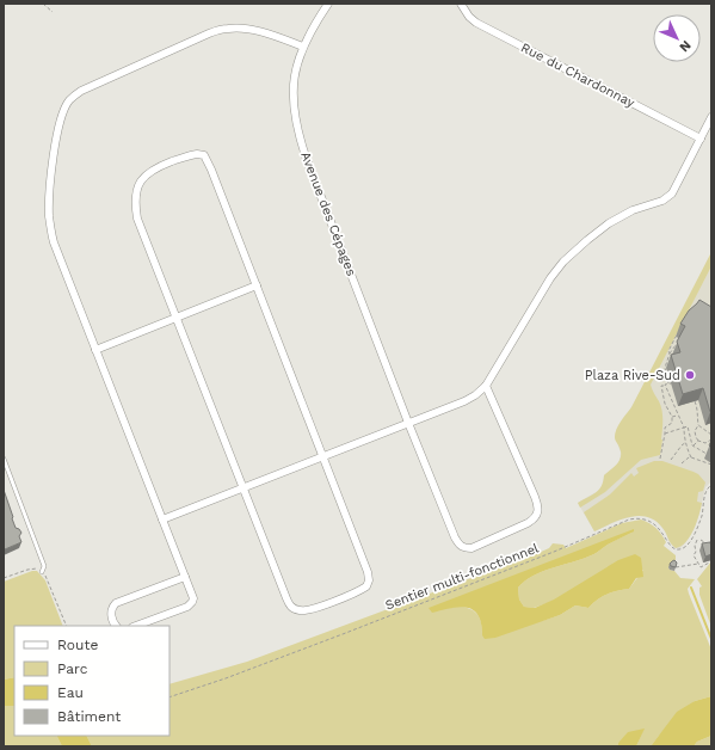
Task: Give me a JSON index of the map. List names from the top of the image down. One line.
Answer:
{"streets":{"street":["Rue du Chardonnay","Avenue des Cépages"],"path":["Sentier multi-fonctionnel"]},"places":["Plaza Rive-Sud"],"legend":["Route","Parc","Eau","Bâtiment"],"north":"bottom right"}
